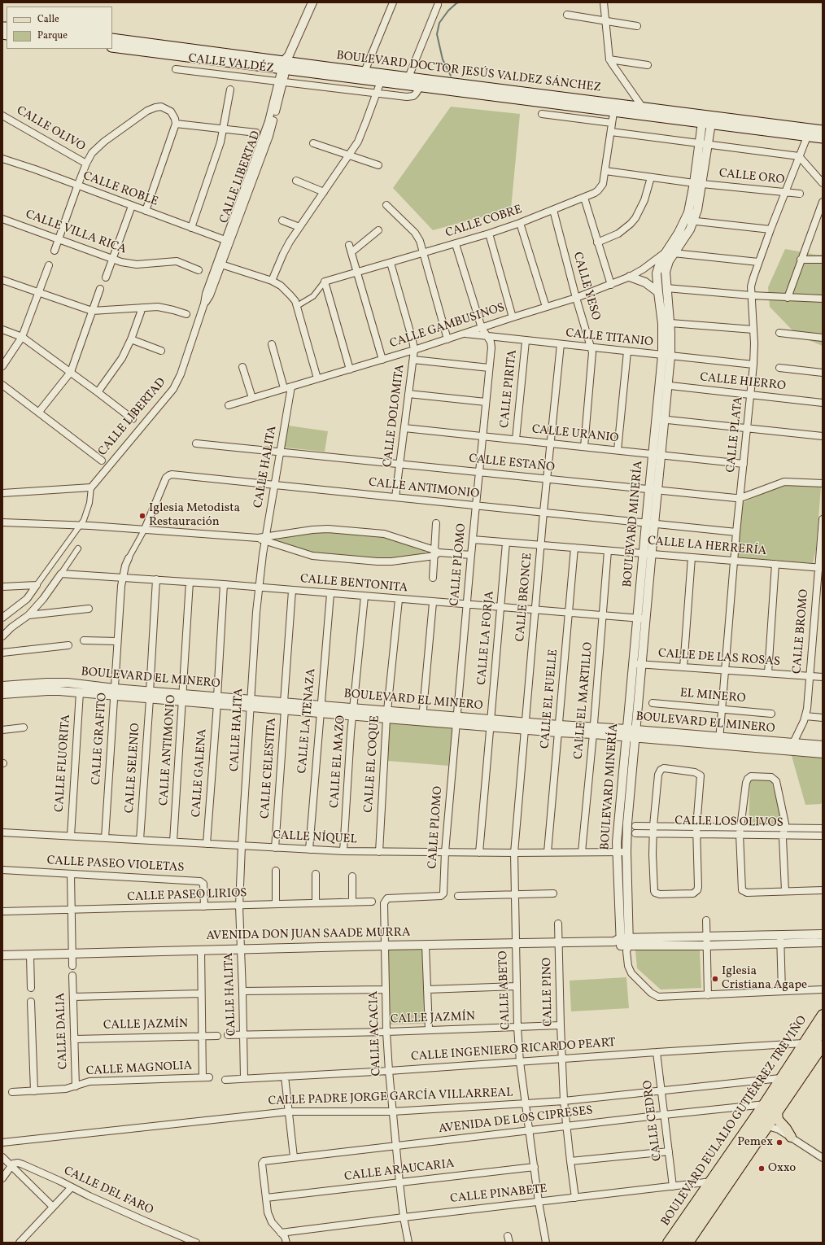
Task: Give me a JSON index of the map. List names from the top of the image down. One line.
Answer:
{"streets":{"main road":["BOULEVARD DOCTOR JESÚS VALDEZ SÁNCHEZ","BOULEVARD EULALIO GUTIÉRREZ TREVIÑO"],"street":["CALLE VALDÉZ","CALLE OLIVO","CALLE LIBERTAD","CALLE ORO","CALLE ROBLE","CALLE COBRE","CALLE VILLA RICA","CALLE YESO","CALLE GAMBUSINOS","CALLE TITANIO","CALLE HIERRO","CALLE PIRITA","CALLE DOLOMITA","CALLE URANIO","CALLE PLATA","CALLE ESTAÑO","CALLE HALITA","CALLE ANTIMONIO","BOULEVARD MINERÍA","CALLE LA HERRERÍA","CALLE PLOMO","CALLE BENTONITA","CALLE BRONCE","CALLE BROMO","CALLE LA FORJA","CALLE DE LAS ROSAS","BOULEVARD EL MINERO","EL MINERO","CALLE EL FUELLE","CALLE EL MARTILLO","CALLE LA TENAZA","CALLE GRAFITO","CALLE EL MAZO","CALLE FLUORITA","CALLE EL COQUE","CALLE SELENIO","CALLE CELESTITA","CALLE GALENA","CALLE LOS OLIVOS","CALLE NÍQUEL","CALLE PASEO VIOLETAS","CALLE PASEO LIRIOS","AVENIDA DON JUAN SAADE MURRA","CALLE ABETO","CALLE PINO","CALLE JAZMÍN","CALLE DALIA","CALLE ACACIA","CALLE INGENIERO RICARDO PEART","CALLE MAGNOLIA","CALLE PADRE JORGE GARCÍA VILLARREAL","AVENIDA DE LOS CIPRESES","CALLE CEDRO","CALLE ARAUCARIA","CALLE DEL FARO","CALLE PINABETE"]},"crossings":[["CALLE VALDÉZ","BOULEVARD DOCTOR JESÚS VALDEZ SÁNCHEZ"],["CALLE VALDÉZ","CALLE LIBERTAD"],["BOULEVARD DOCTOR JESÚS VALDEZ SÁNCHEZ","CALLE LIBERTAD"],["BOULEVARD DOCTOR JESÚS VALDEZ SÁNCHEZ","CALLE COBRE"],["BOULEVARD DOCTOR JESÚS VALDEZ SÁNCHEZ","CALLE PLATA"],["BOULEVARD DOCTOR JESÚS VALDEZ SÁNCHEZ","BOULEVARD MINERÍA"],["CALLE LIBERTAD","CALLE ROBLE"],["CALLE ORO","CALLE COBRE"],["CALLE ORO","CALLE PLATA"],["CALLE ORO","BOULEVARD MINERÍA"],["CALLE COBRE","CALLE YESO"],["CALLE COBRE","CALLE DOLOMITA"],["CALLE COBRE","CALLE PLOMO"],["CALLE YESO","CALLE GAMBUSINOS"],["CALLE YESO","CALLE TITANIO"],["CALLE YESO","CALLE URANIO"],["CALLE GAMBUSINOS","CALLE TITANIO"],["CALLE GAMBUSINOS","CALLE DOLOMITA"],["CALLE GAMBUSINOS","CALLE HALITA"],["CALLE GAMBUSINOS","BOULEVARD MINERÍA"],["CALLE GAMBUSINOS","CALLE PLOMO"],["CALLE TITANIO","CALLE PIRITA"],["CALLE TITANIO","CALLE PLATA"],["CALLE TITANIO","BOULEVARD MINERÍA"],["CALLE TITANIO","CALLE PLOMO"],["CALLE TITANIO","CALLE BRONCE"],["CALLE HIERRO","CALLE PLATA"],["CALLE HIERRO","BOULEVARD MINERÍA"],["CALLE PIRITA","CALLE URANIO"],["CALLE DOLOMITA","CALLE URANIO"],["CALLE DOLOMITA","CALLE ESTAÑO"],["CALLE DOLOMITA","CALLE ANTIMONIO"],["CALLE URANIO","CALLE PLATA"],["CALLE URANIO","BOULEVARD MINERÍA"],["CALLE URANIO","CALLE PLOMO"],["CALLE URANIO","CALLE BRONCE"],["CALLE PLATA","CALLE ESTAÑO"],["CALLE PLATA","CALLE ANTIMONIO"],["CALLE PLATA","CALLE LA HERRERÍA"],["CALLE PLATA","CALLE DE LAS ROSAS"],["CALLE PLATA","BOULEVARD EL MINERO"],["CALLE PLATA","EL MINERO"],["CALLE ESTAÑO","CALLE HALITA"],["CALLE ESTAÑO","BOULEVARD MINERÍA"],["CALLE ESTAÑO","CALLE PLOMO"],["CALLE ESTAÑO","CALLE BRONCE"],["CALLE HALITA","CALLE ANTIMONIO"],["CALLE HALITA","CALLE BENTONITA"],["CALLE HALITA","BOULEVARD EL MINERO"],["CALLE HALITA","CALLE NÍQUEL"],["CALLE HALITA","CALLE PASEO LIRIOS"],["CALLE HALITA","AVENIDA DON JUAN SAADE MURRA"],["CALLE HALITA","CALLE JAZMÍN"],["CALLE HALITA","CALLE INGENIERO RICARDO PEART"],["CALLE ANTIMONIO","BOULEVARD MINERÍA"],["CALLE ANTIMONIO","CALLE PLOMO"],["CALLE ANTIMONIO","CALLE BENTONITA"],["CALLE ANTIMONIO","CALLE BRONCE"],["CALLE ANTIMONIO","BOULEVARD EL MINERO"],["CALLE ANTIMONIO","CALLE GRAFITO"],["CALLE ANTIMONIO","CALLE NÍQUEL"],["BOULEVARD MINERÍA","CALLE LA HERRERÍA"],["BOULEVARD MINERÍA","CALLE BENTONITA"],["BOULEVARD MINERÍA","CALLE DE LAS ROSAS"],["BOULEVARD MINERÍA","BOULEVARD EL MINERO"],["BOULEVARD MINERÍA","CALLE NÍQUEL"],["BOULEVARD MINERÍA","AVENIDA DON JUAN SAADE MURRA"],["CALLE LA HERRERÍA","CALLE PLOMO"],["CALLE LA HERRERÍA","CALLE BRONCE"],["CALLE LA HERRERÍA","CALLE BROMO"],["CALLE LA HERRERÍA","CALLE LA FORJA"],["CALLE LA HERRERÍA","CALLE EL FUELLE"],["CALLE LA HERRERÍA","CALLE EL MARTILLO"],["CALLE PLOMO","CALLE BENTONITA"],["CALLE PLOMO","BOULEVARD EL MINERO"],["CALLE PLOMO","CALLE NÍQUEL"],["CALLE PLOMO","CALLE ACACIA"],["CALLE BENTONITA","CALLE BRONCE"],["CALLE BENTONITA","CALLE LA FORJA"],["CALLE BENTONITA","CALLE EL FUELLE"],["CALLE BENTONITA","CALLE EL MARTILLO"],["CALLE BENTONITA","CALLE LA TENAZA"],["CALLE BENTONITA","CALLE GRAFITO"],["CALLE BENTONITA","CALLE EL MAZO"],["CALLE BENTONITA","CALLE EL COQUE"],["CALLE BENTONITA","CALLE SELENIO"],["CALLE BENTONITA","CALLE CELESTITA"],["CALLE BENTONITA","CALLE GALENA"],["CALLE BRONCE","BOULEVARD EL MINERO"],["CALLE BRONCE","CALLE NÍQUEL"],["CALLE BRONCE","CALLE ABETO"],["CALLE BROMO","CALLE DE LAS ROSAS"],["CALLE BROMO","BOULEVARD EL MINERO"],["CALLE LA FORJA","BOULEVARD EL MINERO"],["CALLE LA FORJA","CALLE NÍQUEL"],["BOULEVARD EL MINERO","CALLE EL FUELLE"],["BOULEVARD EL MINERO","CALLE EL MARTILLO"],["BOULEVARD EL MINERO","CALLE LA TENAZA"],["BOULEVARD EL MINERO","CALLE GRAFITO"],["BOULEVARD EL MINERO","CALLE EL MAZO"],["BOULEVARD EL MINERO","CALLE FLUORITA"],["BOULEVARD EL MINERO","CALLE EL COQUE"],["BOULEVARD EL MINERO","CALLE SELENIO"],["BOULEVARD EL MINERO","CALLE CELESTITA"],["BOULEVARD EL MINERO","CALLE GALENA"],["CALLE EL FUELLE","CALLE NÍQUEL"],["CALLE EL MARTILLO","CALLE NÍQUEL"],["CALLE LA TENAZA","CALLE NÍQUEL"],["CALLE GRAFITO","CALLE NÍQUEL"],["CALLE EL MAZO","CALLE NÍQUEL"],["CALLE FLUORITA","CALLE NÍQUEL"],["CALLE EL COQUE","CALLE NÍQUEL"],["CALLE SELENIO","CALLE NÍQUEL"],["CALLE CELESTITA","CALLE NÍQUEL"],["CALLE GALENA","CALLE NÍQUEL"],["CALLE NÍQUEL","CALLE ABETO"],["CALLE PASEO VIOLETAS","CALLE PASEO LIRIOS"],["AVENIDA DON JUAN SAADE MURRA","CALLE ABETO"],["AVENIDA DON JUAN SAADE MURRA","CALLE PINO"],["AVENIDA DON JUAN SAADE MURRA","CALLE ACACIA"],["CALLE ABETO","CALLE JAZMÍN"],["CALLE ABETO","CALLE INGENIERO RICARDO PEART"],["CALLE ABETO","CALLE PADRE JORGE GARCÍA VILLARREAL"],["CALLE ABETO","AVENIDA DE LOS CIPRESES"],["CALLE ABETO","CALLE ARAUCARIA"],["CALLE ABETO","CALLE PINABETE"],["CALLE PINO","CALLE JAZMÍN"],["CALLE PINO","CALLE INGENIERO RICARDO PEART"],["CALLE PINO","CALLE PADRE JORGE GARCÍA VILLARREAL"],["CALLE PINO","AVENIDA DE LOS CIPRESES"],["CALLE PINO","CALLE PINABETE"],["CALLE JAZMÍN","CALLE DALIA"],["CALLE JAZMÍN","CALLE ACACIA"],["CALLE JAZMÍN","CALLE MAGNOLIA"],["CALLE DALIA","CALLE MAGNOLIA"],["CALLE ACACIA","CALLE INGENIERO RICARDO PEART"],["CALLE ACACIA","CALLE PADRE JORGE GARCÍA VILLARREAL"],["CALLE ACACIA","AVENIDA DE LOS CIPRESES"],["CALLE ACACIA","CALLE ARAUCARIA"],["CALLE ACACIA","CALLE PINABETE"],["CALLE INGENIERO RICARDO PEART","CALLE CEDRO"],["CALLE INGENIERO RICARDO PEART","BOULEVARD EULALIO GUTIÉRREZ TREVIÑO"],["CALLE PADRE JORGE GARCÍA VILLARREAL","CALLE CEDRO"],["CALLE PADRE JORGE GARCÍA VILLARREAL","BOULEVARD EULALIO GUTIÉRREZ TREVIÑO"],["AVENIDA DE LOS CIPRESES","CALLE CEDRO"],["AVENIDA DE LOS CIPRESES","BOULEVARD EULALIO GUTIÉRREZ TREVIÑO"],["AVENIDA DE LOS CIPRESES","CALLE ARAUCARIA"],["CALLE CEDRO","CALLE PINABETE"],["BOULEVARD EULALIO GUTIÉRREZ TREVIÑO","CALLE PINABETE"]],"places":["Iglesia Metodista Restauración","Iglesia Cristiana Agape","Pemex","Oxxo"],"legend":["Calle","Parque"]}
